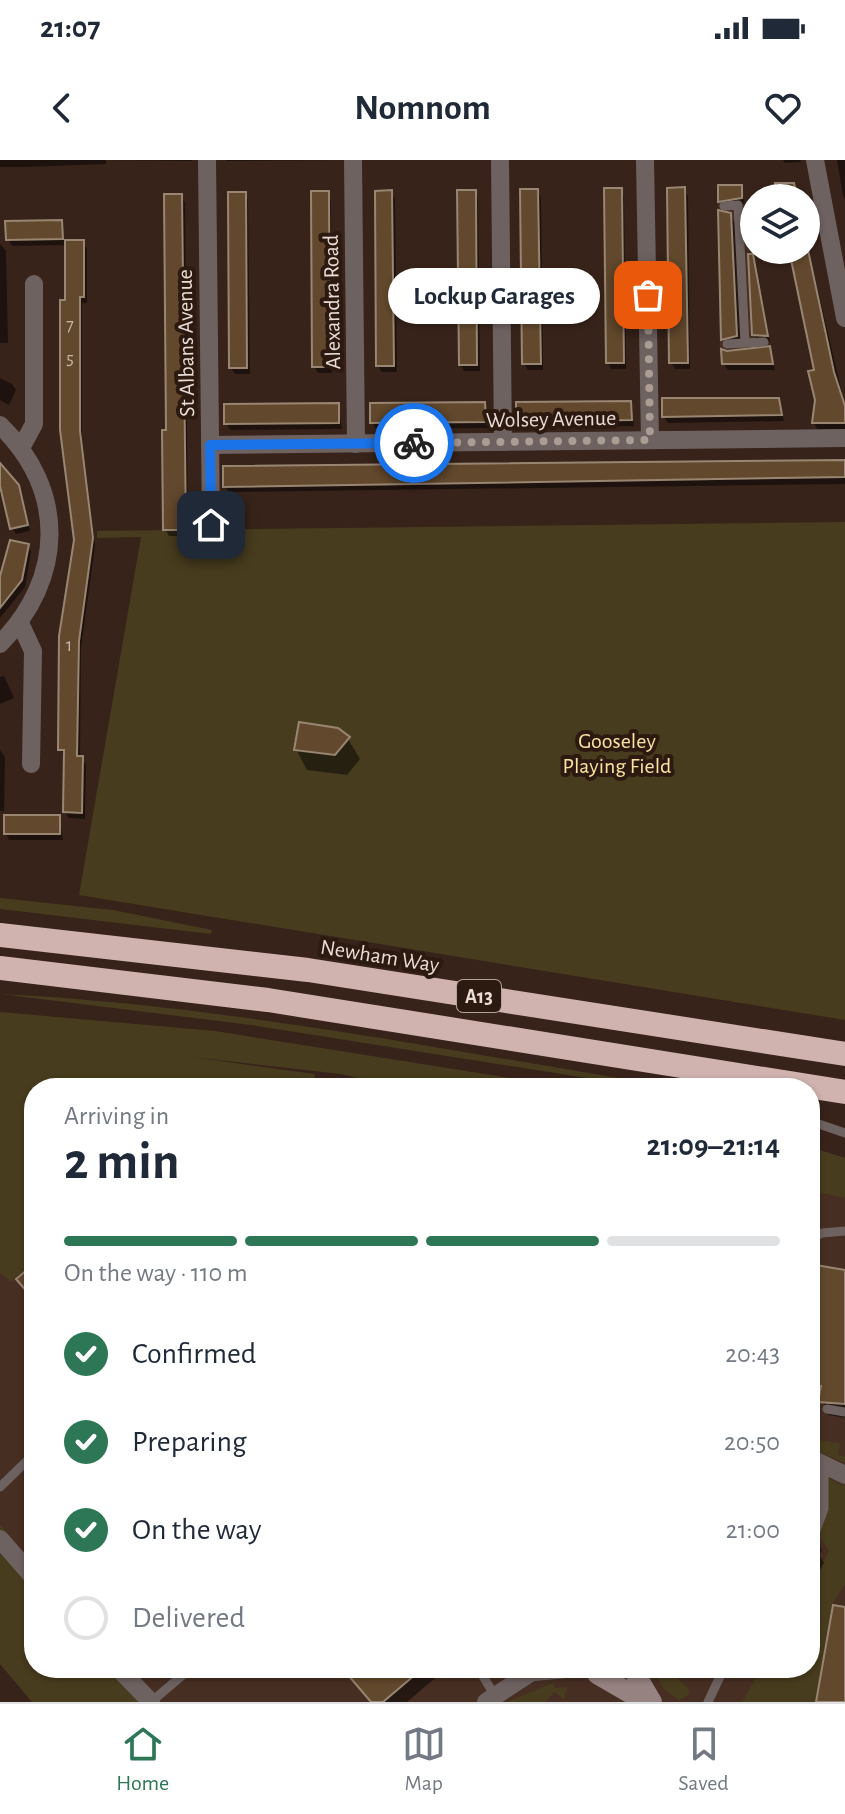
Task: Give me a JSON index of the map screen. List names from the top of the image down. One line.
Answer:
{"streets":{"highway":["Newham Way","A13"],"street":["Alexandra Road","St Albans Avenue","Wolsey Avenue"]},"crossings":[["Alexandra Road","Wolsey Avenue"],["St Albans Avenue","Wolsey Avenue"],["Newham Way","A13"]],"parks":["Gooseley Playing Field"],"places":["Lockup Garages"],"house_numbers":["7","5","1"],"page":{"status":"21:07","header":"Nomnom","bubble":"Lockup Garages","heading":["2 min","Arriving in","21:09–21:14"],"bar":"On the way · 110 m","list":[["Confirmed","20:43"],["Preparing","20:50"],["On the way","21:00"],"Delivered"],"tabs":["Home","Map","Saved"]}}
